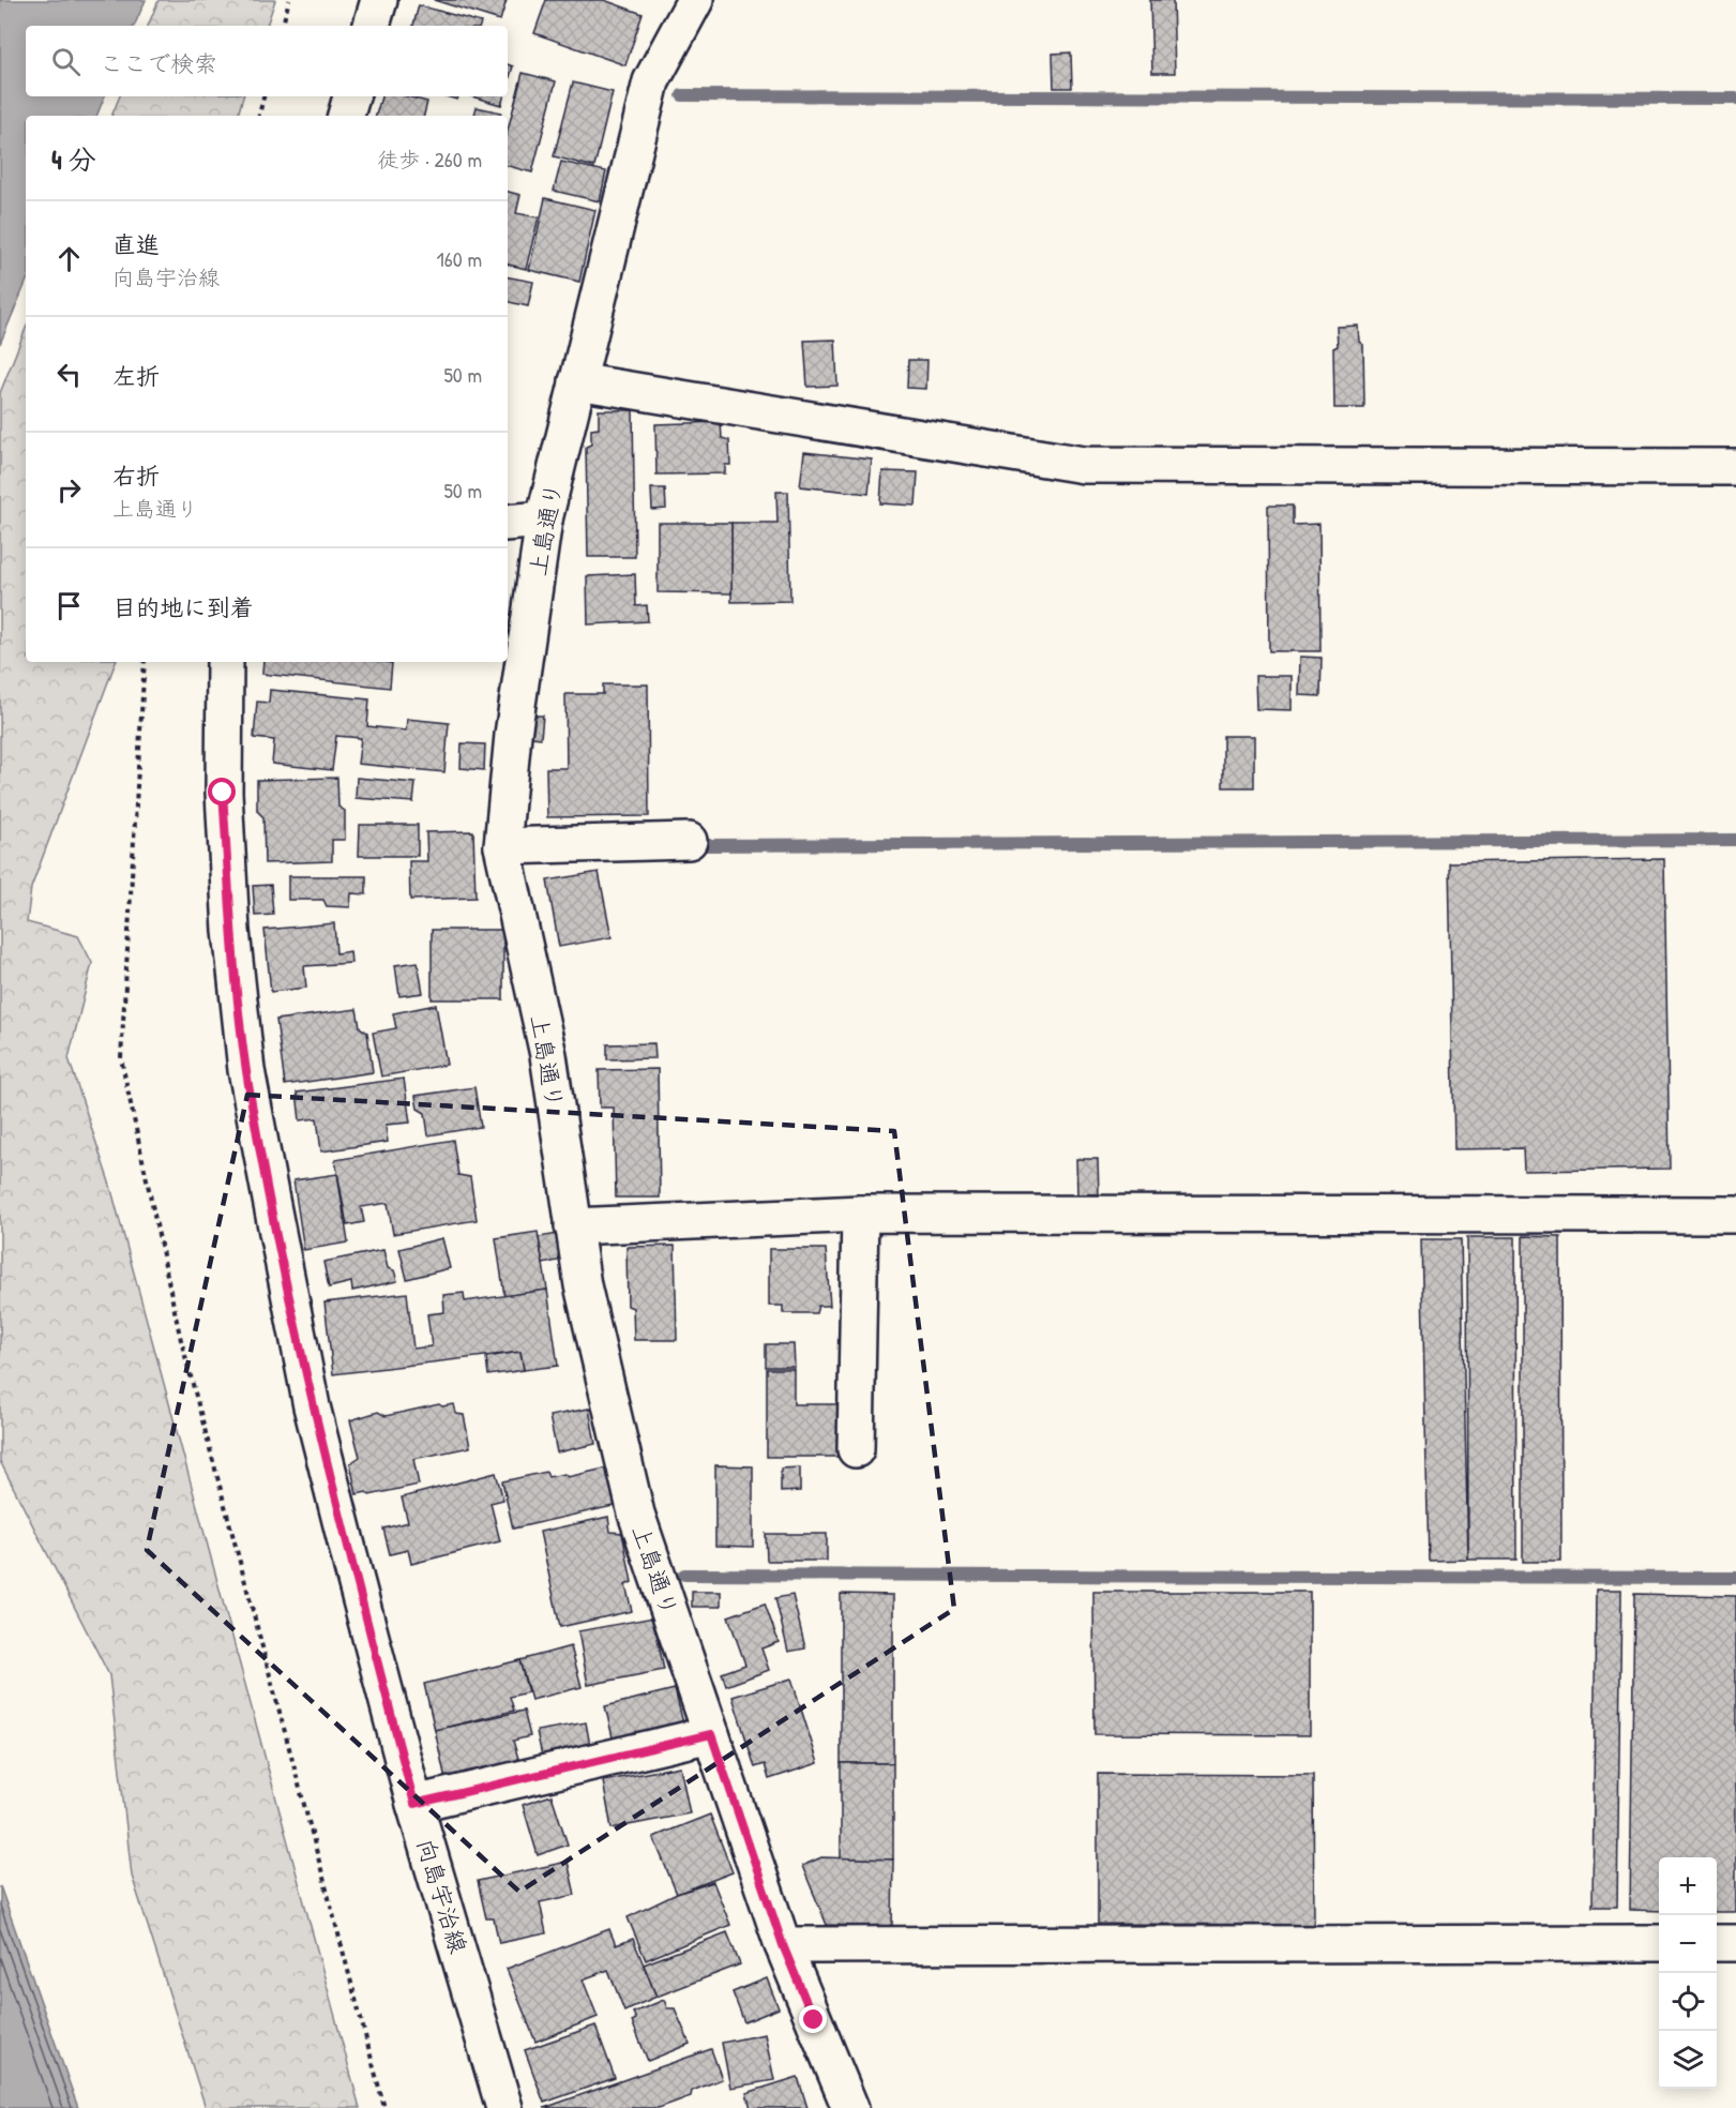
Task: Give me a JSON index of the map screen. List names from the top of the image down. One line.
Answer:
{"streets":{"street":["上島通り","向島宇治線"]},"page":{"search":"ここで検索","heading":["4 分","徒歩 · 260 m"],"list":[["直進","向島宇治線","160 m"],["左折","50 m"],["右折","上島通り","50 m"],"目的地に到着"],"map_buttons":["+","−"]}}
